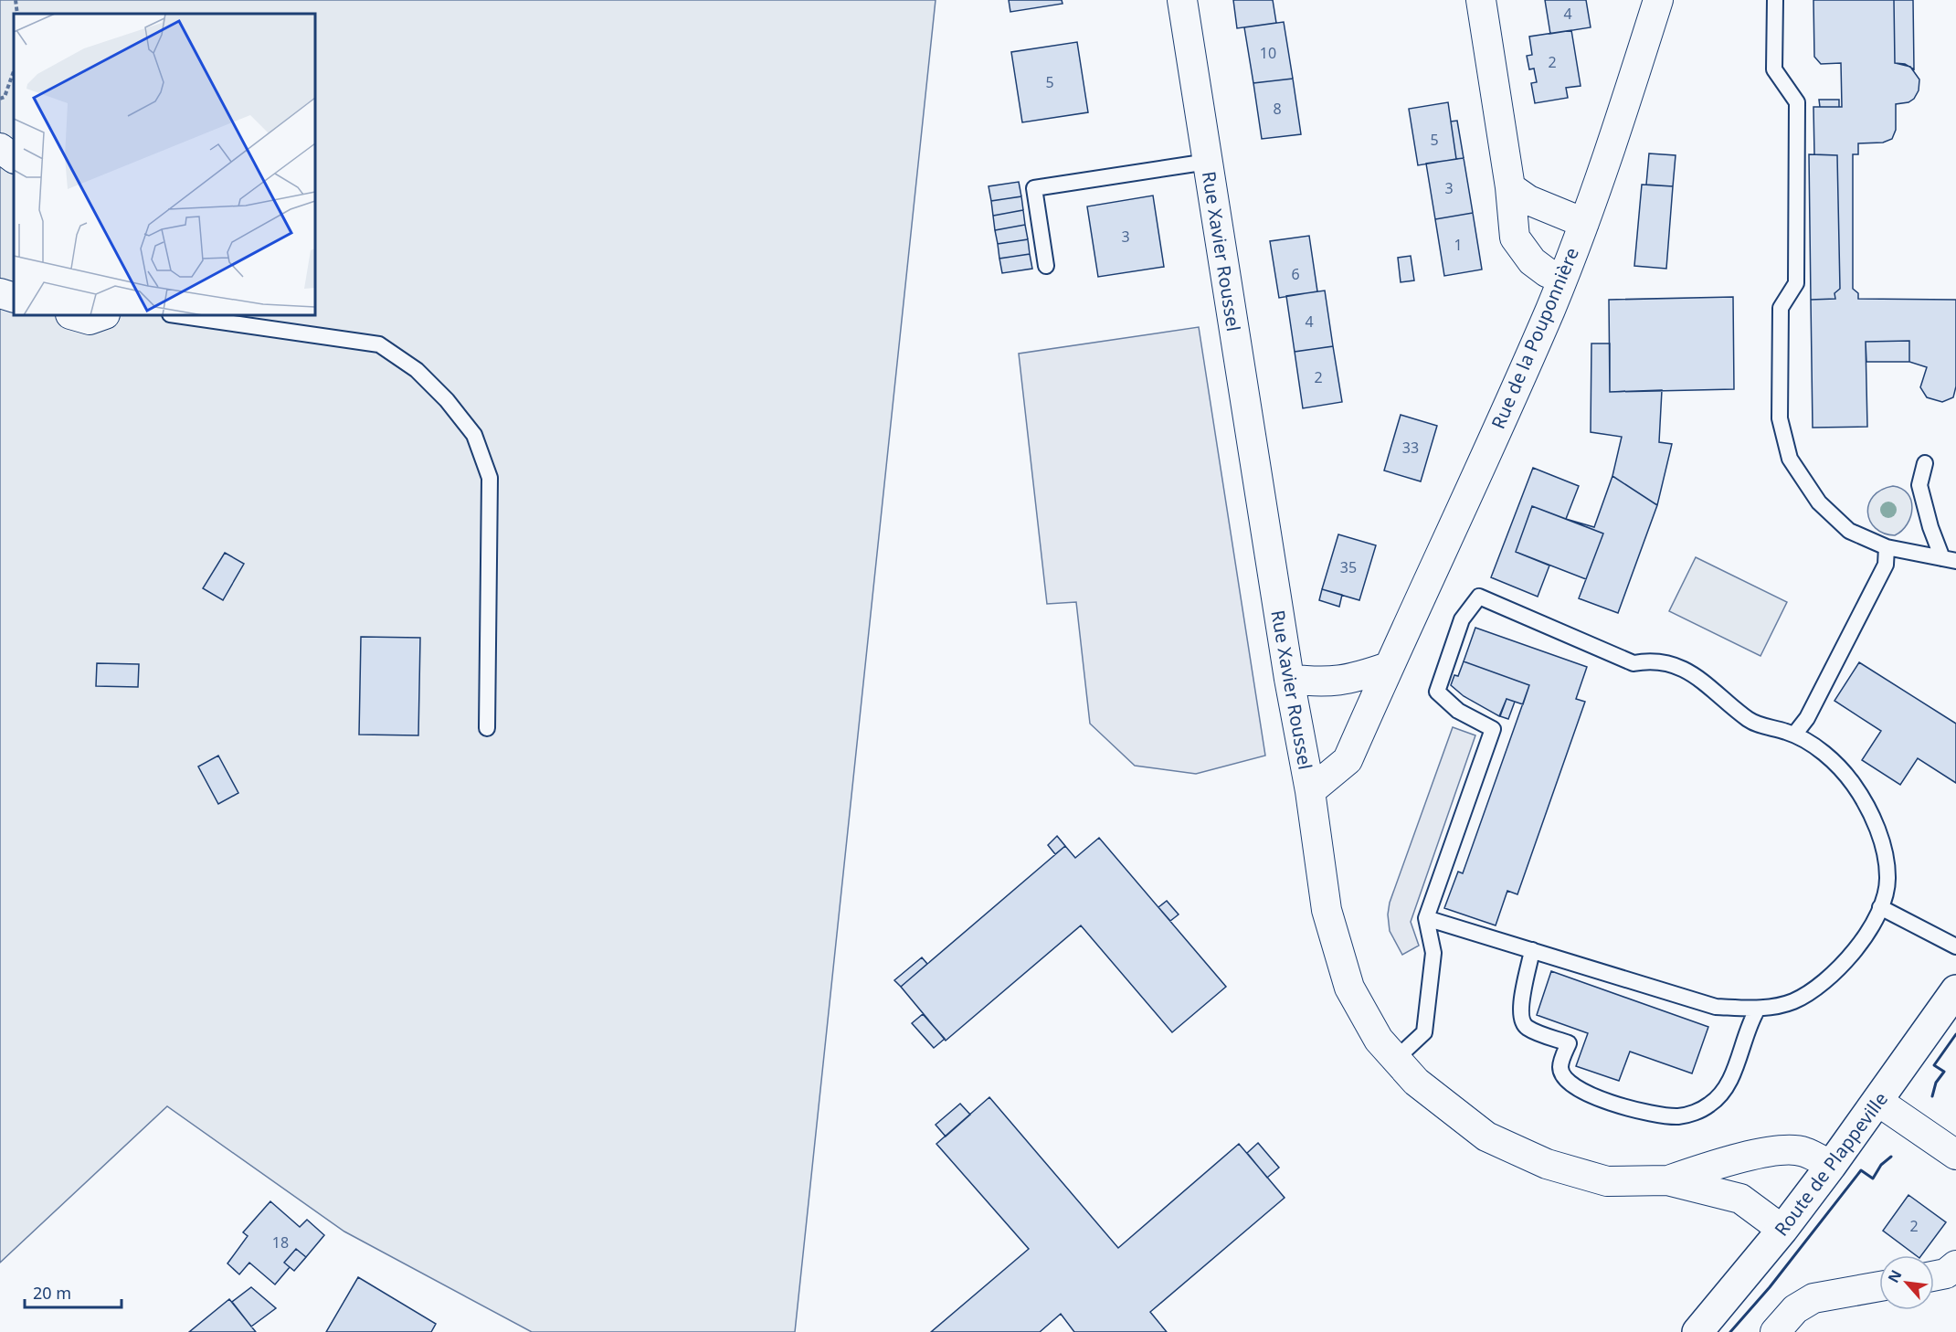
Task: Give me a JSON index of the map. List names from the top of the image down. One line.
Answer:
{"streets":{"street":["Rue Xavier Roussel","Rue de la Pouponnière","Route de Plappeville"]},"crossings":[["Rue Xavier Roussel","Rue de la Pouponnière"],["Rue Xavier Roussel","Route de Plappeville"]],"house_numbers":["4","10","2","5","8","5","3","3","1","6","4","2","33","35","2","18"],"scale_bar":"20 m","north":"top left"}
